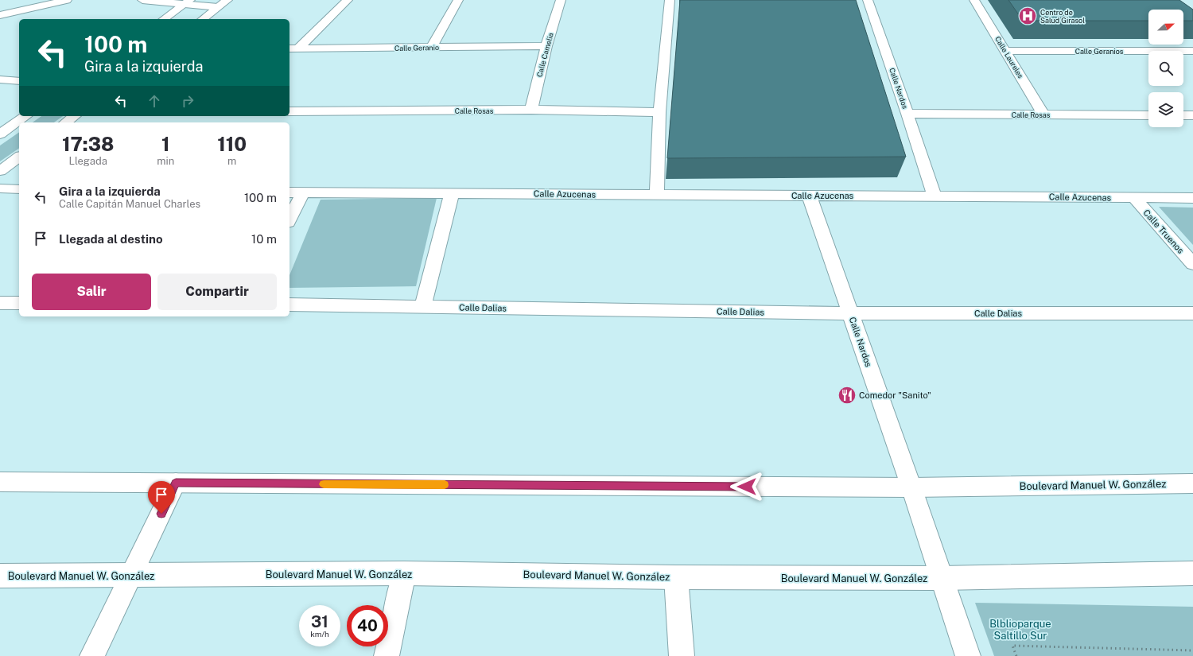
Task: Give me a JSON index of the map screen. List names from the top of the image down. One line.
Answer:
{"streets":{"street":["Calle Geranio","Calle Geranios","Calle Camelia","Calle Laureles","Calle Nardos","Calle Rosas","Calle Azucenas","Calle Truenos","Calle Dalias","Boulevard Manuel W. González"]},"crossings":[["Calle Geranio","Calle Camelia"],["Calle Geranios","Calle Laureles"],["Calle Camelia","Calle Rosas"],["Calle Laureles","Calle Rosas"],["Calle Nardos","Calle Rosas"],["Calle Nardos","Calle Azucenas"],["Calle Nardos","Calle Dalias"],["Calle Nardos","Boulevard Manuel W. González"],["Calle Azucenas","Calle Truenos"]],"parks":["Blblioparque Saltillo Sur"],"places":{"hospital":["Centro de Salud Girasol"],"restaurant":["Comedor \"Sanito\""]},"north":"right","page":{"turn":["100 m","Gira a la izquierda"],"eta":["17:38","Llegada","1","min","110","m"],"list":[{"name":"Gira a la izquierda","note":"Calle Capitán Manuel Charles","value":"100 m"},{"name":"Llegada al destino","value":"10 m"}],"buttons":["Salir","Compartir"],"speed":"31 km/h","limit":"40"}}
